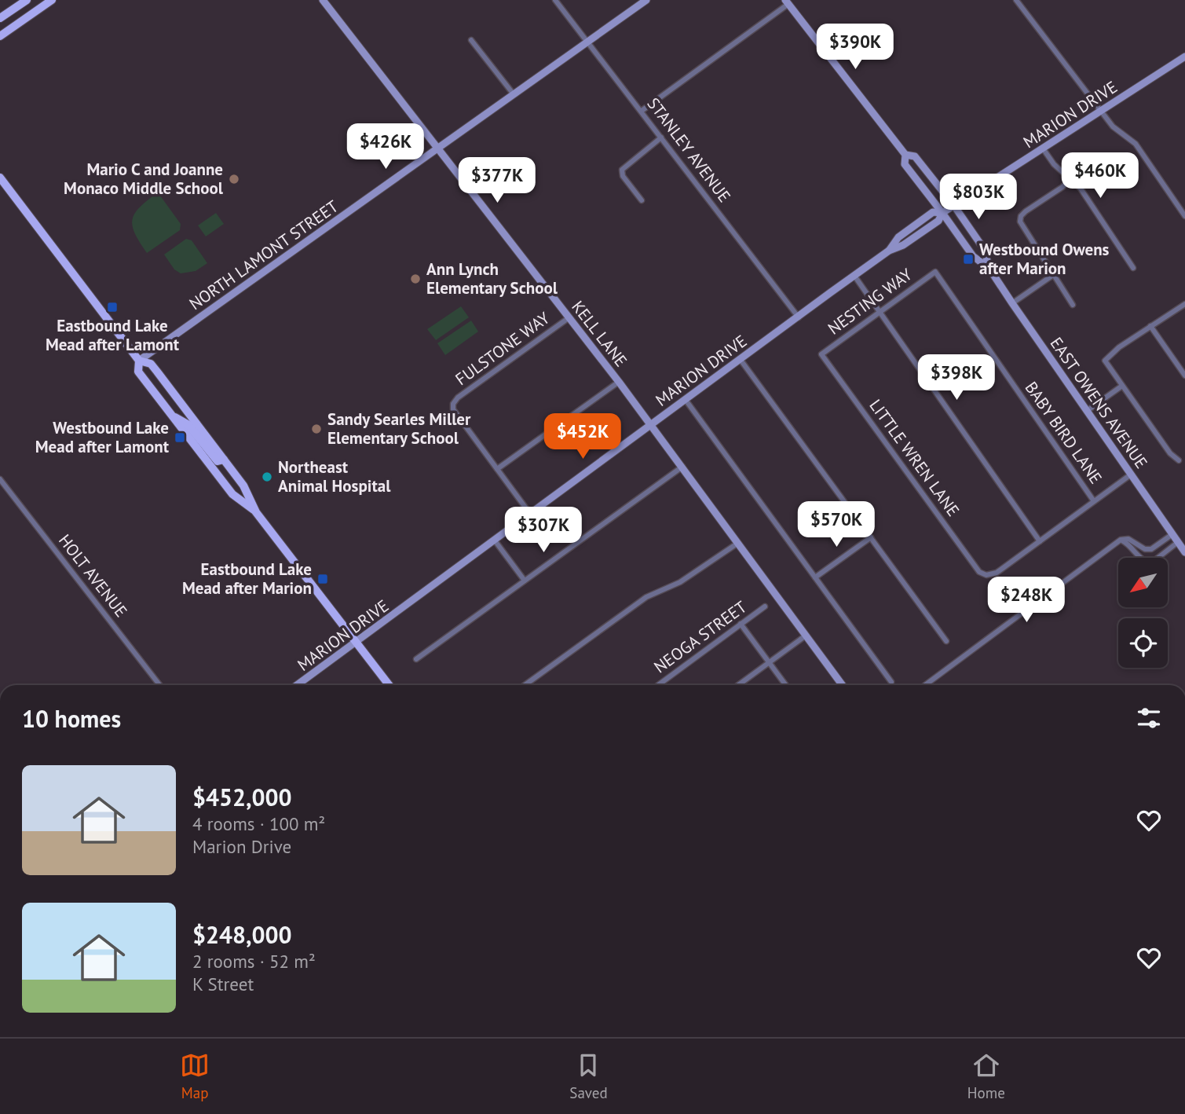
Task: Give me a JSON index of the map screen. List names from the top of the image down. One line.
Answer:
{"streets":{"street":["MARION DRIVE","STANLEY AVENUE","NORTH LAMONT STREET","NESTING WAY","KELL LANE","FULSTONE WAY","EAST OWENS AVENUE","BABY BIRD LANE","LITTLE WREN LANE","HOLT AVENUE","NEOGA STREET"]},"crossings":[["MARION DRIVE","STANLEY AVENUE"],["MARION DRIVE","KELL LANE"],["MARION DRIVE","EAST OWENS AVENUE"],["STANLEY AVENUE","NORTH LAMONT STREET"],["NORTH LAMONT STREET","KELL LANE"],["NESTING WAY","BABY BIRD LANE"],["NESTING WAY","LITTLE WREN LANE"],["KELL LANE","FULSTONE WAY"]],"places":{"other":["Mario C and Joanne Monaco Middle School","Ann Lynch Elementary School","Sandy Searles Miller Elementary School","Northeast Animal Hospital"],"transit":["Westbound Owens after Marion","Eastbound Lake Mead after Lamont","Westbound Lake Mead after Lamont","Eastbound Lake Mead after Marion"]},"north":"bottom left","page":{"price":["$390K","$426K","$460K","$377K","$803K","$398K","$452K","$570K","$307K","$248K"],"heading":"10 homes","list":[{"name":"$452,000","note":"4 rooms · 100 m² · Marion Drive"},{"name":"$248,000","note":"2 rooms · 52 m² · K Street"}],"tabs":["Map","Saved","Home"]}}
